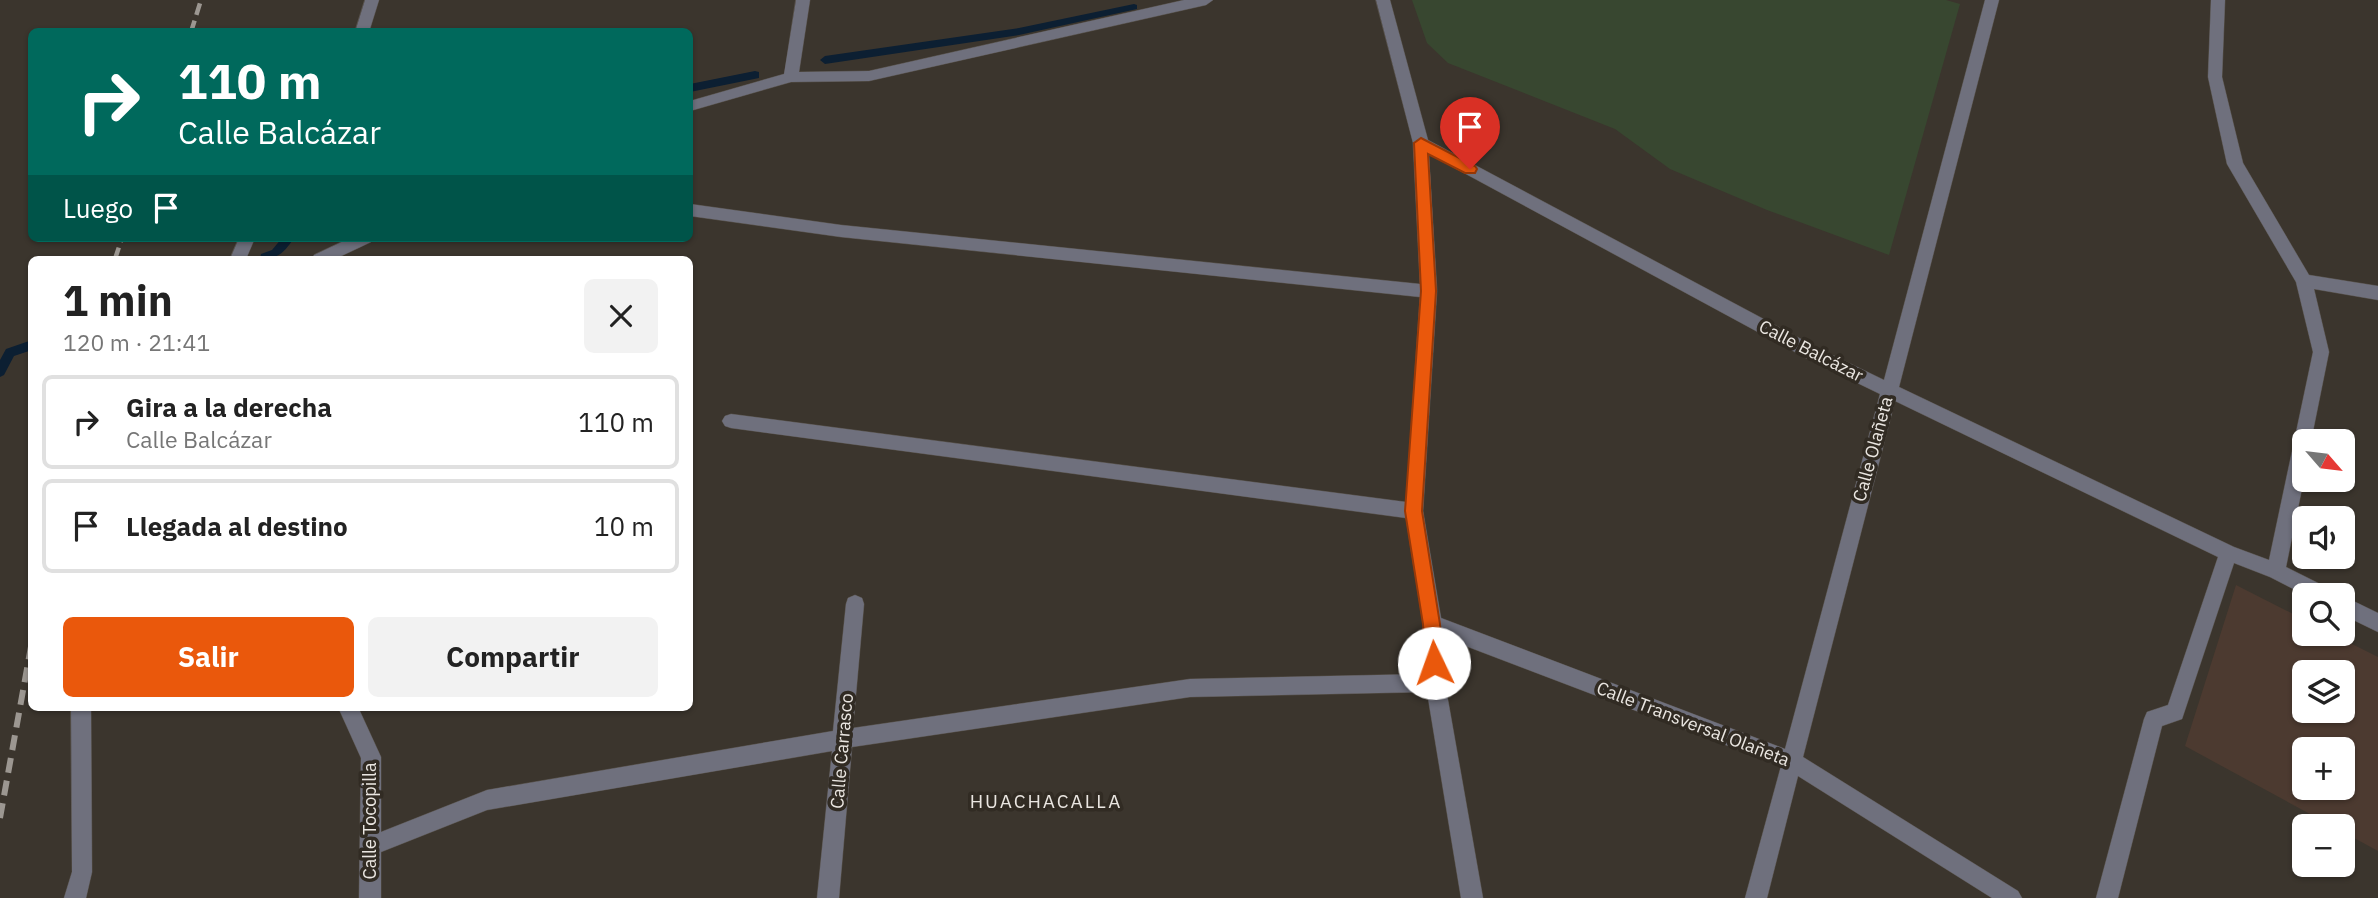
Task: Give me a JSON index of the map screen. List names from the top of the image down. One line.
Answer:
{"streets":{"street":["Calle Balcázar","Calle Olañeta","Calle Transversal Olañeta","Calle Carrasco","Calle Tocopilla"]},"crossings":[["Calle Balcázar","Calle Olañeta"],["Calle Olañeta","Calle Transversal Olañeta"]],"districts":["HUACHACALLA"],"north":"bottom right","page":{"turn":["110 m","Calle Balcázar"],"then":"Luego","heading":["1 min","120 m · 21:41"],"list":[{"name":"Gira a la derecha","note":"Calle Balcázar","value":"110 m"},{"name":"Llegada al destino","value":"10 m"}],"map_buttons":["+","−"],"buttons":["Salir","Compartir"]}}
